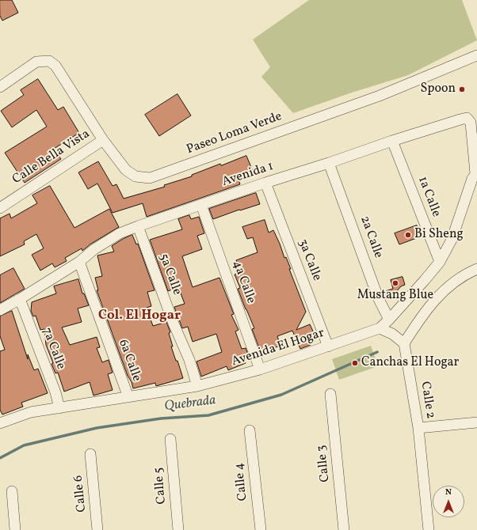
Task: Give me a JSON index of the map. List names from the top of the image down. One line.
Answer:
{"streets":{"street":["Paseo Loma Verde","Calle Bella Vista","Avenida 1","1a Calle","2a Calle","3a Calle","5a Calle","4a Calle","Avenida El Hogar","7a Calle","6a Calle","Calle 2","Calle 3","Calle 4","Calle 5","Calle 6"]},"crossings":[["Paseo Loma Verde","Calle Bella Vista"],["Avenida 1","1a Calle"],["Avenida 1","2a Calle"],["Avenida 1","3a Calle"],["Avenida 1","5a Calle"],["Avenida 1","4a Calle"],["Avenida 1","Avenida El Hogar"],["Avenida 1","7a Calle"],["Avenida 1","6a Calle"],["1a Calle","Avenida El Hogar"],["2a Calle","Avenida El Hogar"],["3a Calle","Avenida El Hogar"],["5a Calle","Avenida El Hogar"],["4a Calle","Avenida El Hogar"],["Avenida El Hogar","7a Calle"],["Avenida El Hogar","6a Calle"]],"districts":["Col. El Hogar"],"water":["Quebrada"],"places":["Spoon","Bi Sheng","Mustang Blue","Canchas El Hogar"],"north":"top"}
